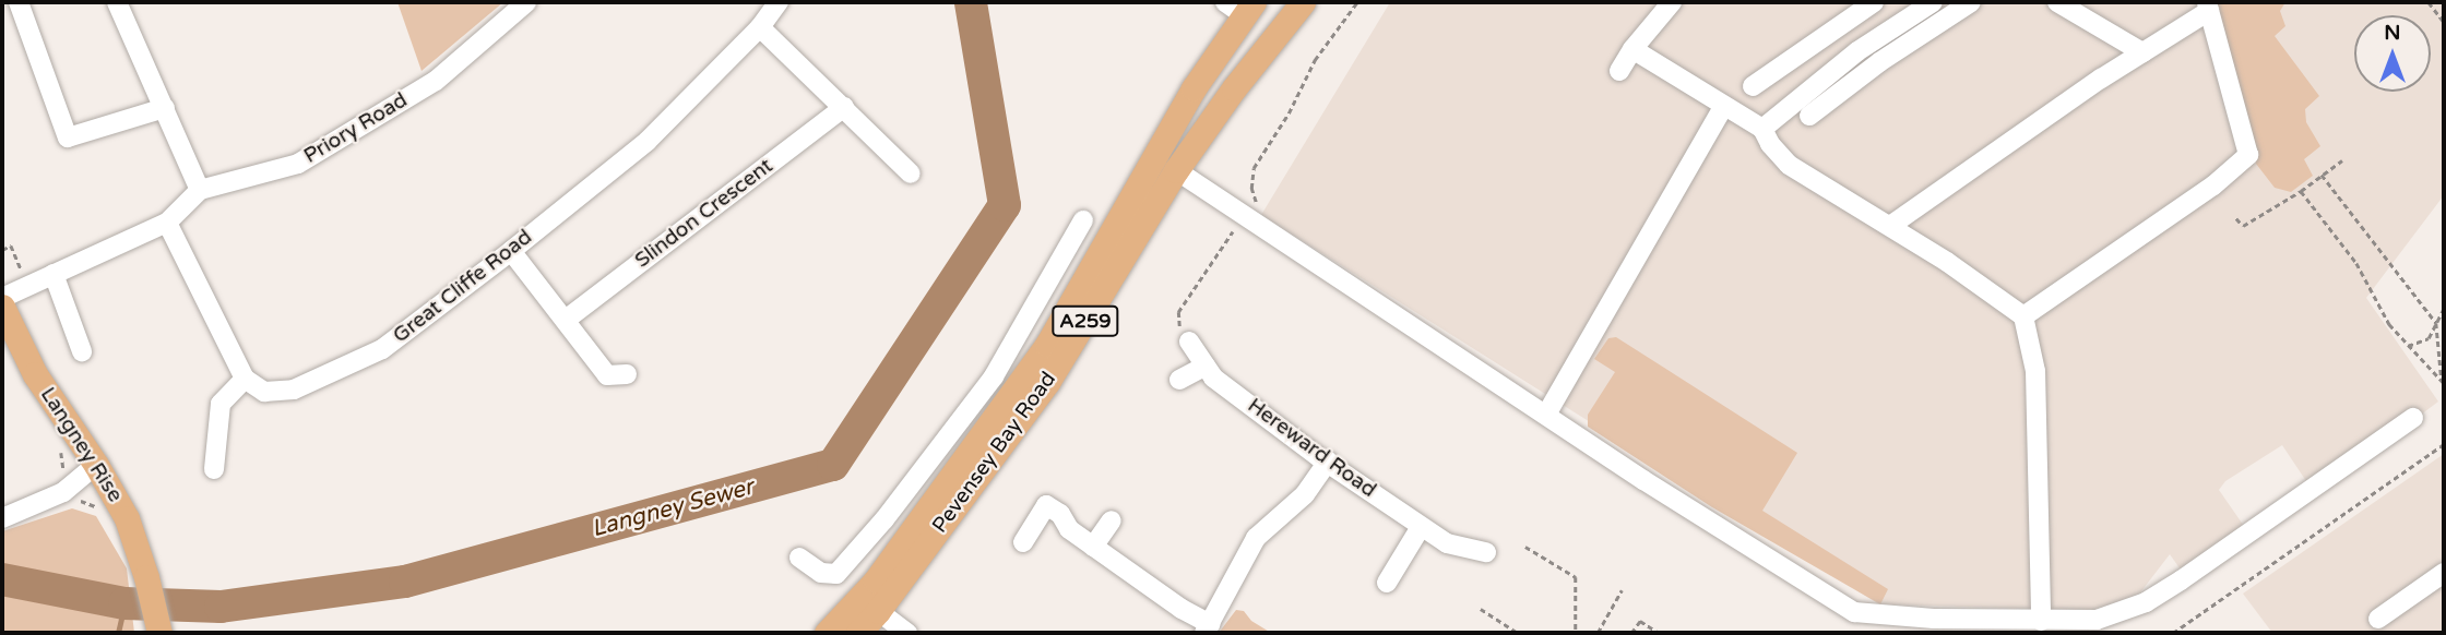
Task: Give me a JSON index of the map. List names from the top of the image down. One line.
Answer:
{"streets":{"main road":["A259","Langney Rise","Pevensey Bay Road"],"street":["Priory Road","Slindon Crescent","Great Cliffe Road","Hereward Road"]},"water":["Langney Sewer"],"north":"top"}
